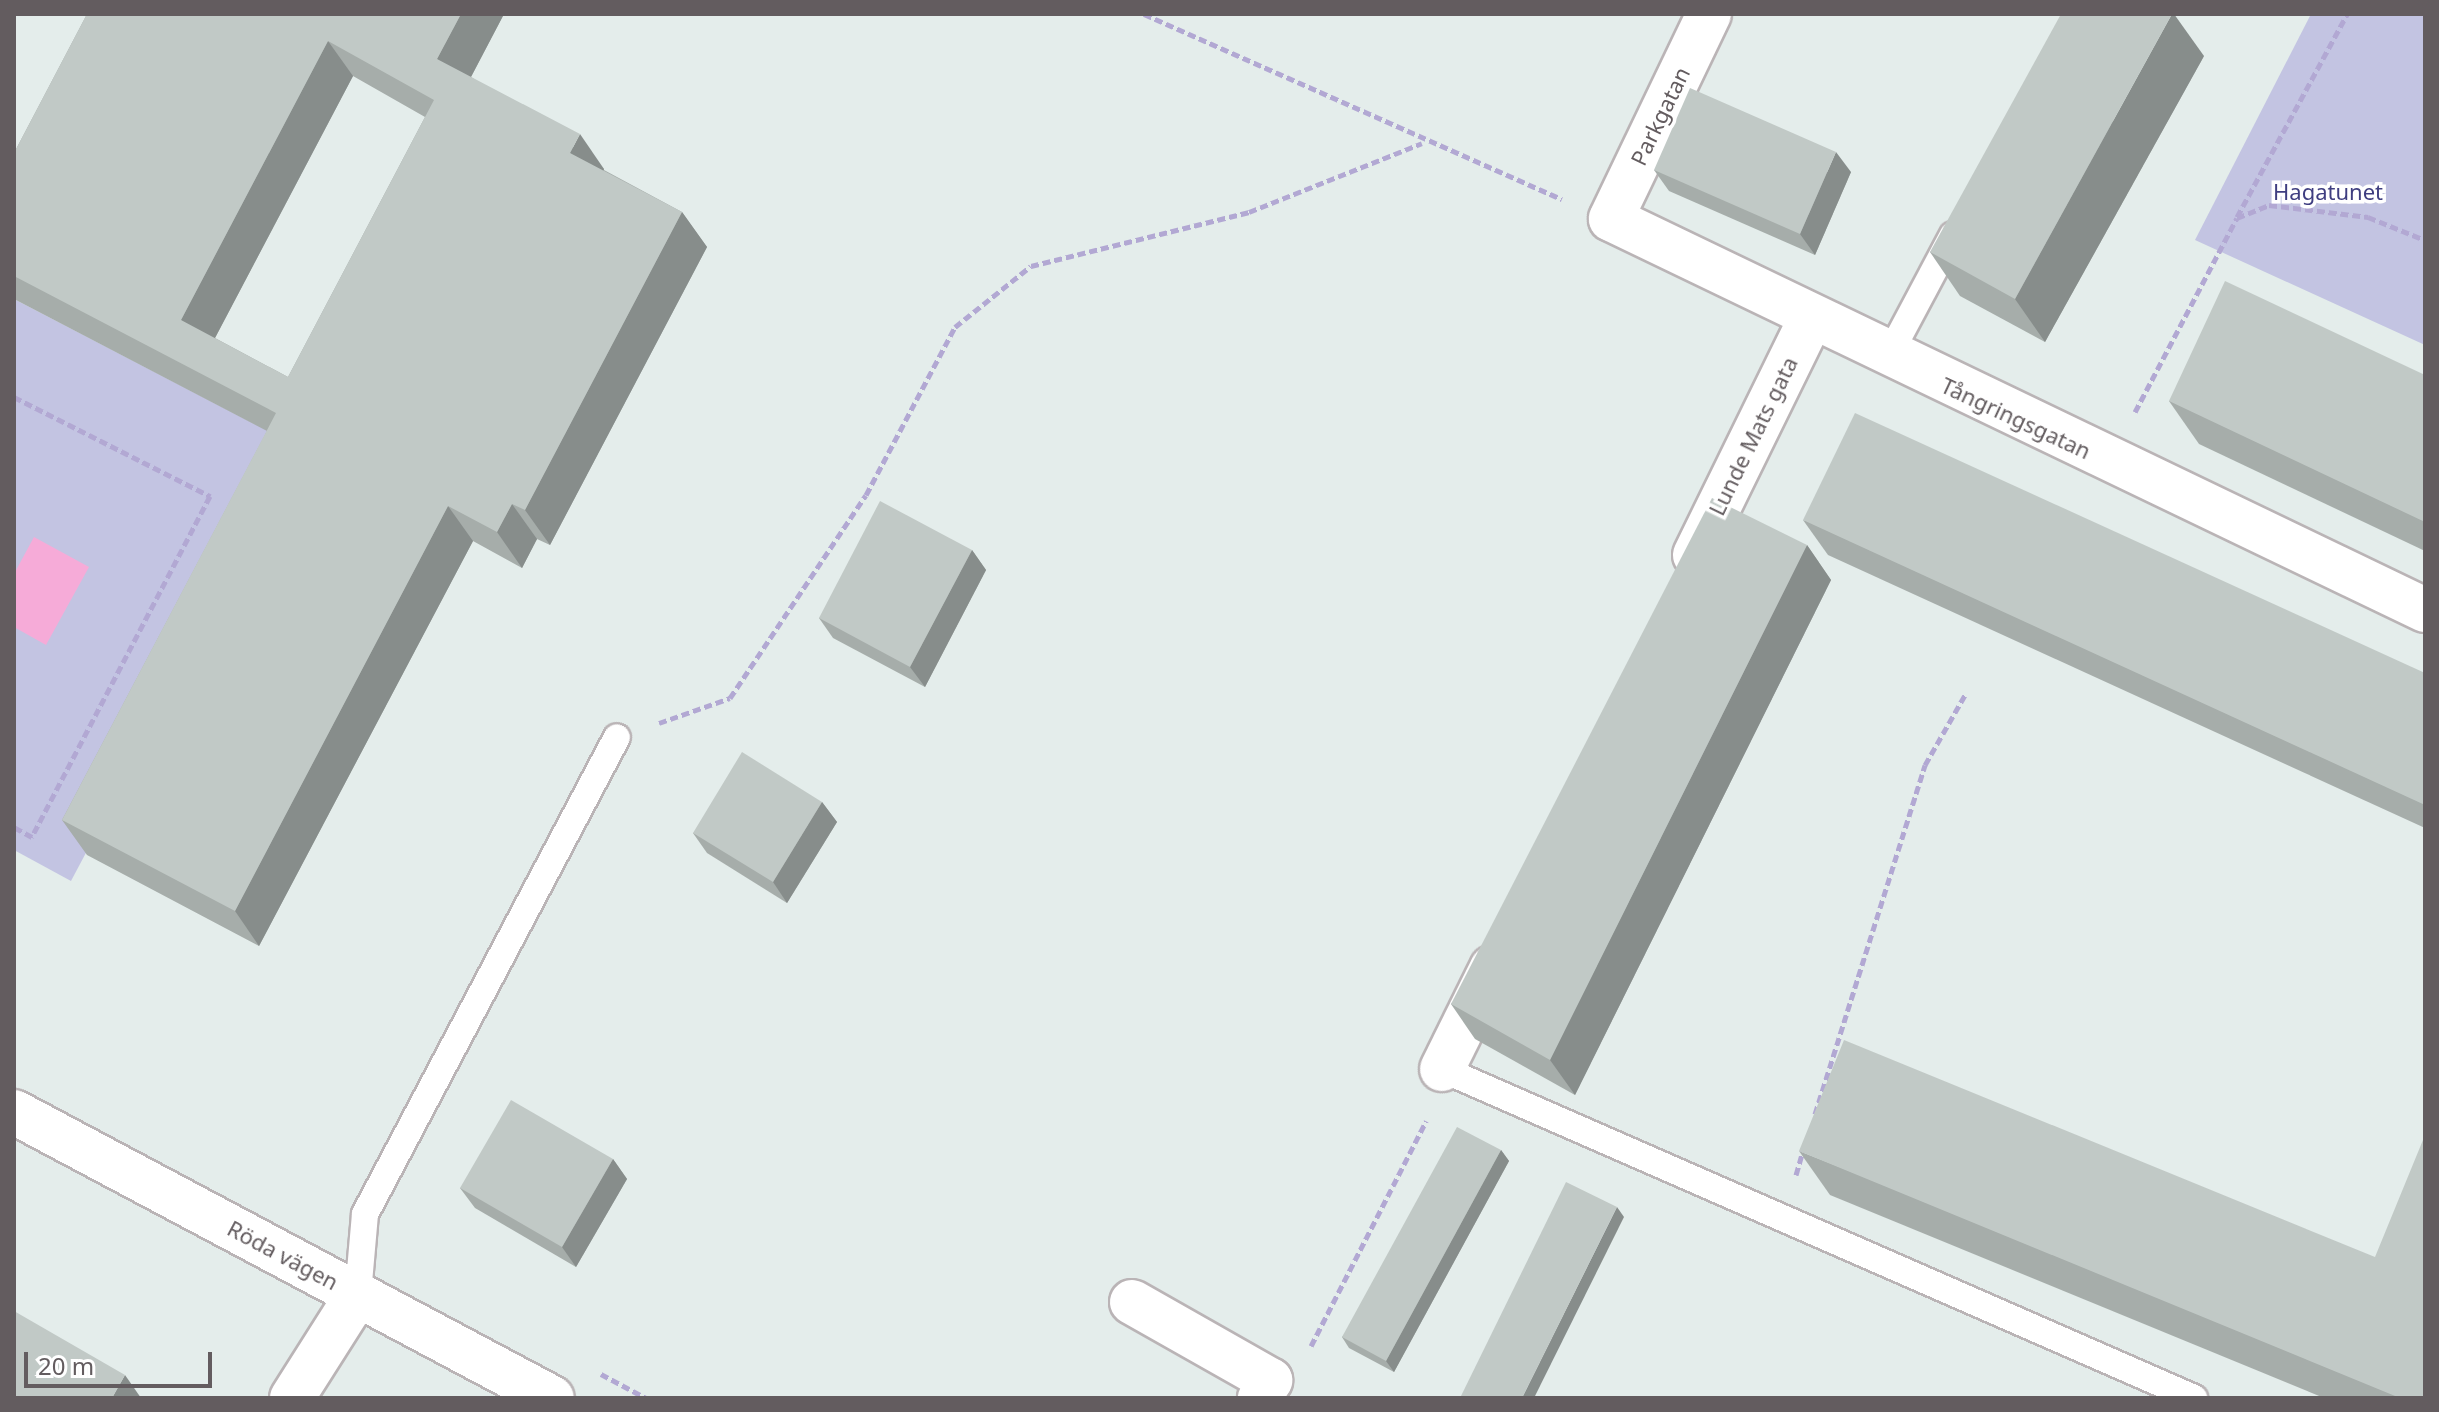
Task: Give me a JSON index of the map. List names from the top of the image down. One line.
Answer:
{"streets":{"street":["Parkgatan","Tångringsgatan","Lunde Mats gata","Röda vägen"]},"crossings":[["Parkgatan","Tångringsgatan"],["Tångringsgatan","Lunde Mats gata"]],"parks":["Hagatunet"],"scale_bar":"20 m"}
